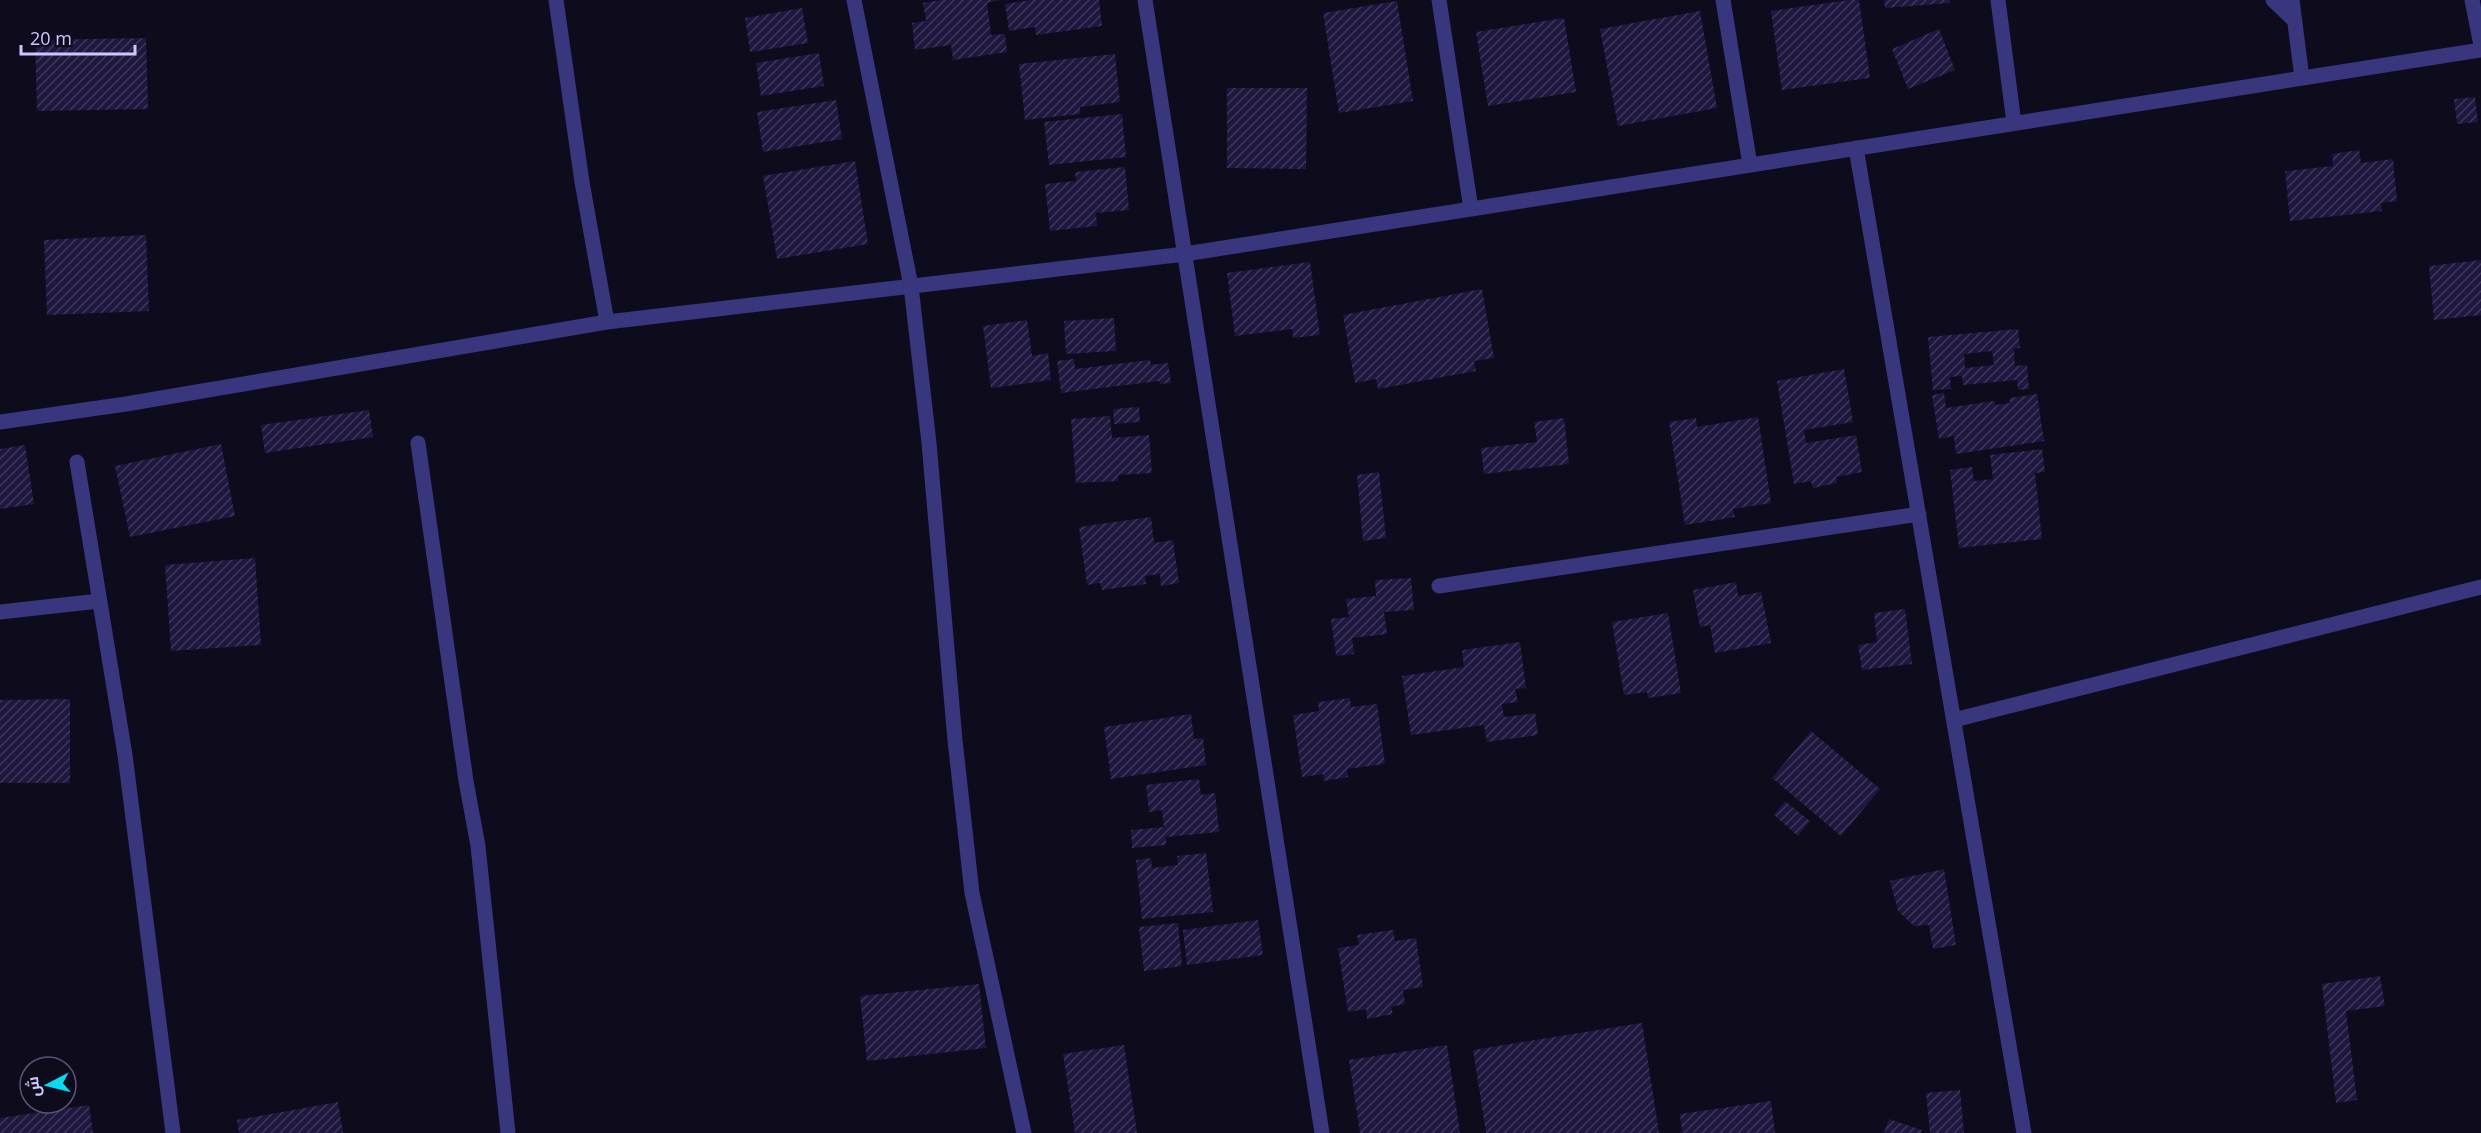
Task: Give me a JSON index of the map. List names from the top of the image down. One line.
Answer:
{"scale_bar":"20 m","north":"left"}
